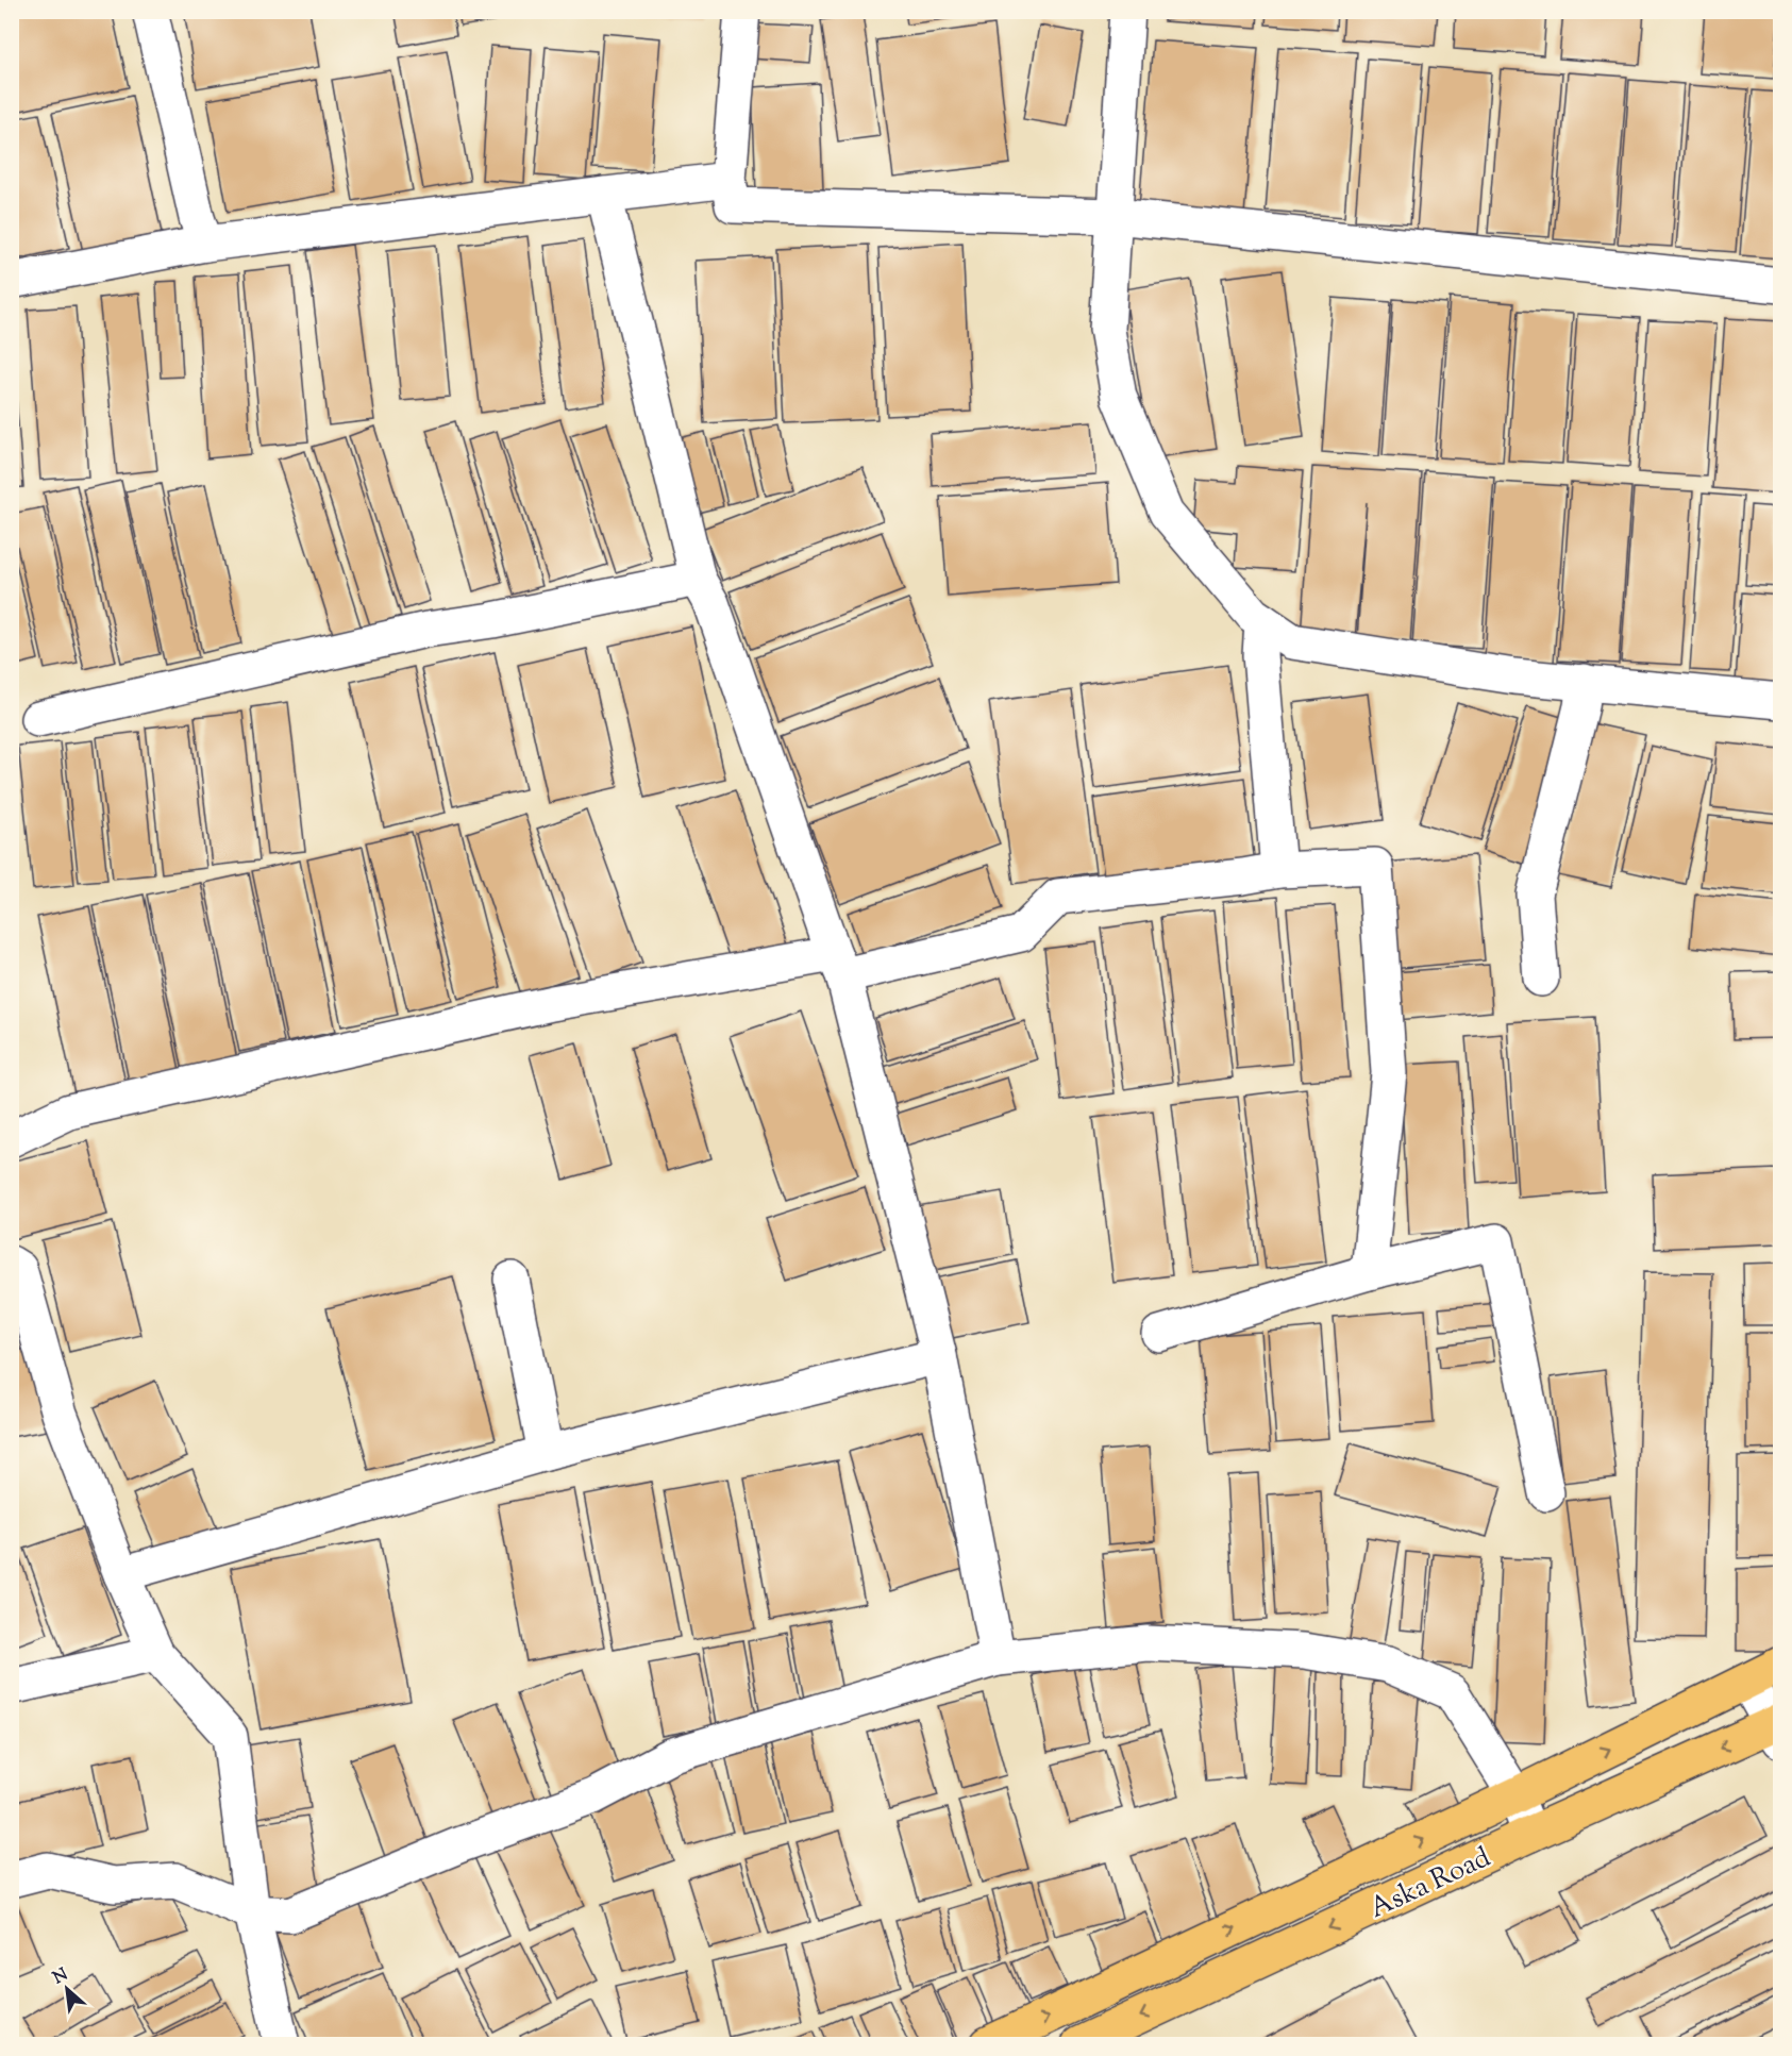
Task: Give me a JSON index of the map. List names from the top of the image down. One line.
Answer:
{"streets":{"highway":["Aska Road"]},"north":"top left"}
